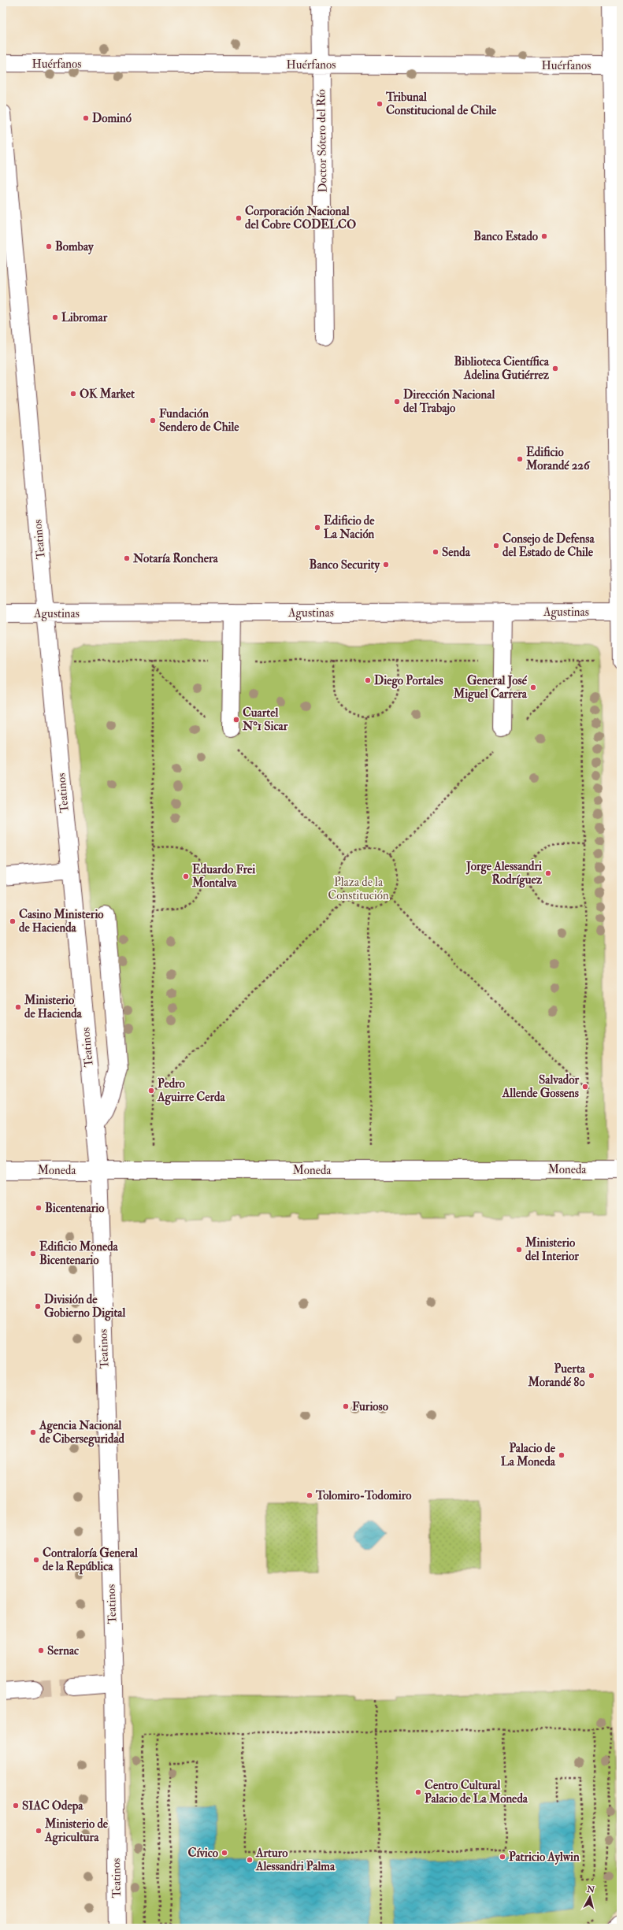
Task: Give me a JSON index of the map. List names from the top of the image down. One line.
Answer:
{"streets":{"main road":["Huérfanos","Doctor Sótero del Río","Teatinos","Agustinas","Moneda"]},"crossings":[["Huérfanos","Doctor Sótero del Río"],["Teatinos","Agustinas"],["Teatinos","Moneda"]],"parks":["Plaza de la Constitución"],"places":["Tribunal Constitucional de Chile","Dominó","Corporación Nacional del Cobre CODELCO","Banco Estado","Bombay","Libromar","Biblioteca Científica Adelina Gutiérrez","OK Market","Dirección Nacional del Trabajo","Fundación Sendero de Chile","Edificio Morandé 226","Edificio de La Nación","Consejo de Defensa del Estado de Chile","Senda","Notaría Ronchera","Banco Security","Diego Portales","General José Miguel Carrera","Cuartel N°1 Sicar","Jorge Alessandri Rodríguez","Eduardo Frei Montalva","Casino Ministerio de Hacienda","Ministerio de Hacienda","Salvador Allende Gossens","Pedro Aguirre Cerda","Bicentenario","Ministerio del Interior","Edificio Moneda Bicentenario","División de Gobierno Digital","Puerta Morandé 80","Furioso","Agencia Nacional de Ciberseguridad","Palacio de La Moneda","Tolomiro-Todomiro","Contraloría General de la República","Sernac","Centro Cultural Palacio de La Moneda","SIAC Odepa","Ministerio de Agricultura","Cívico","Patricio Aylwin","Arturo Alessandri Palma"],"north":"top"}
